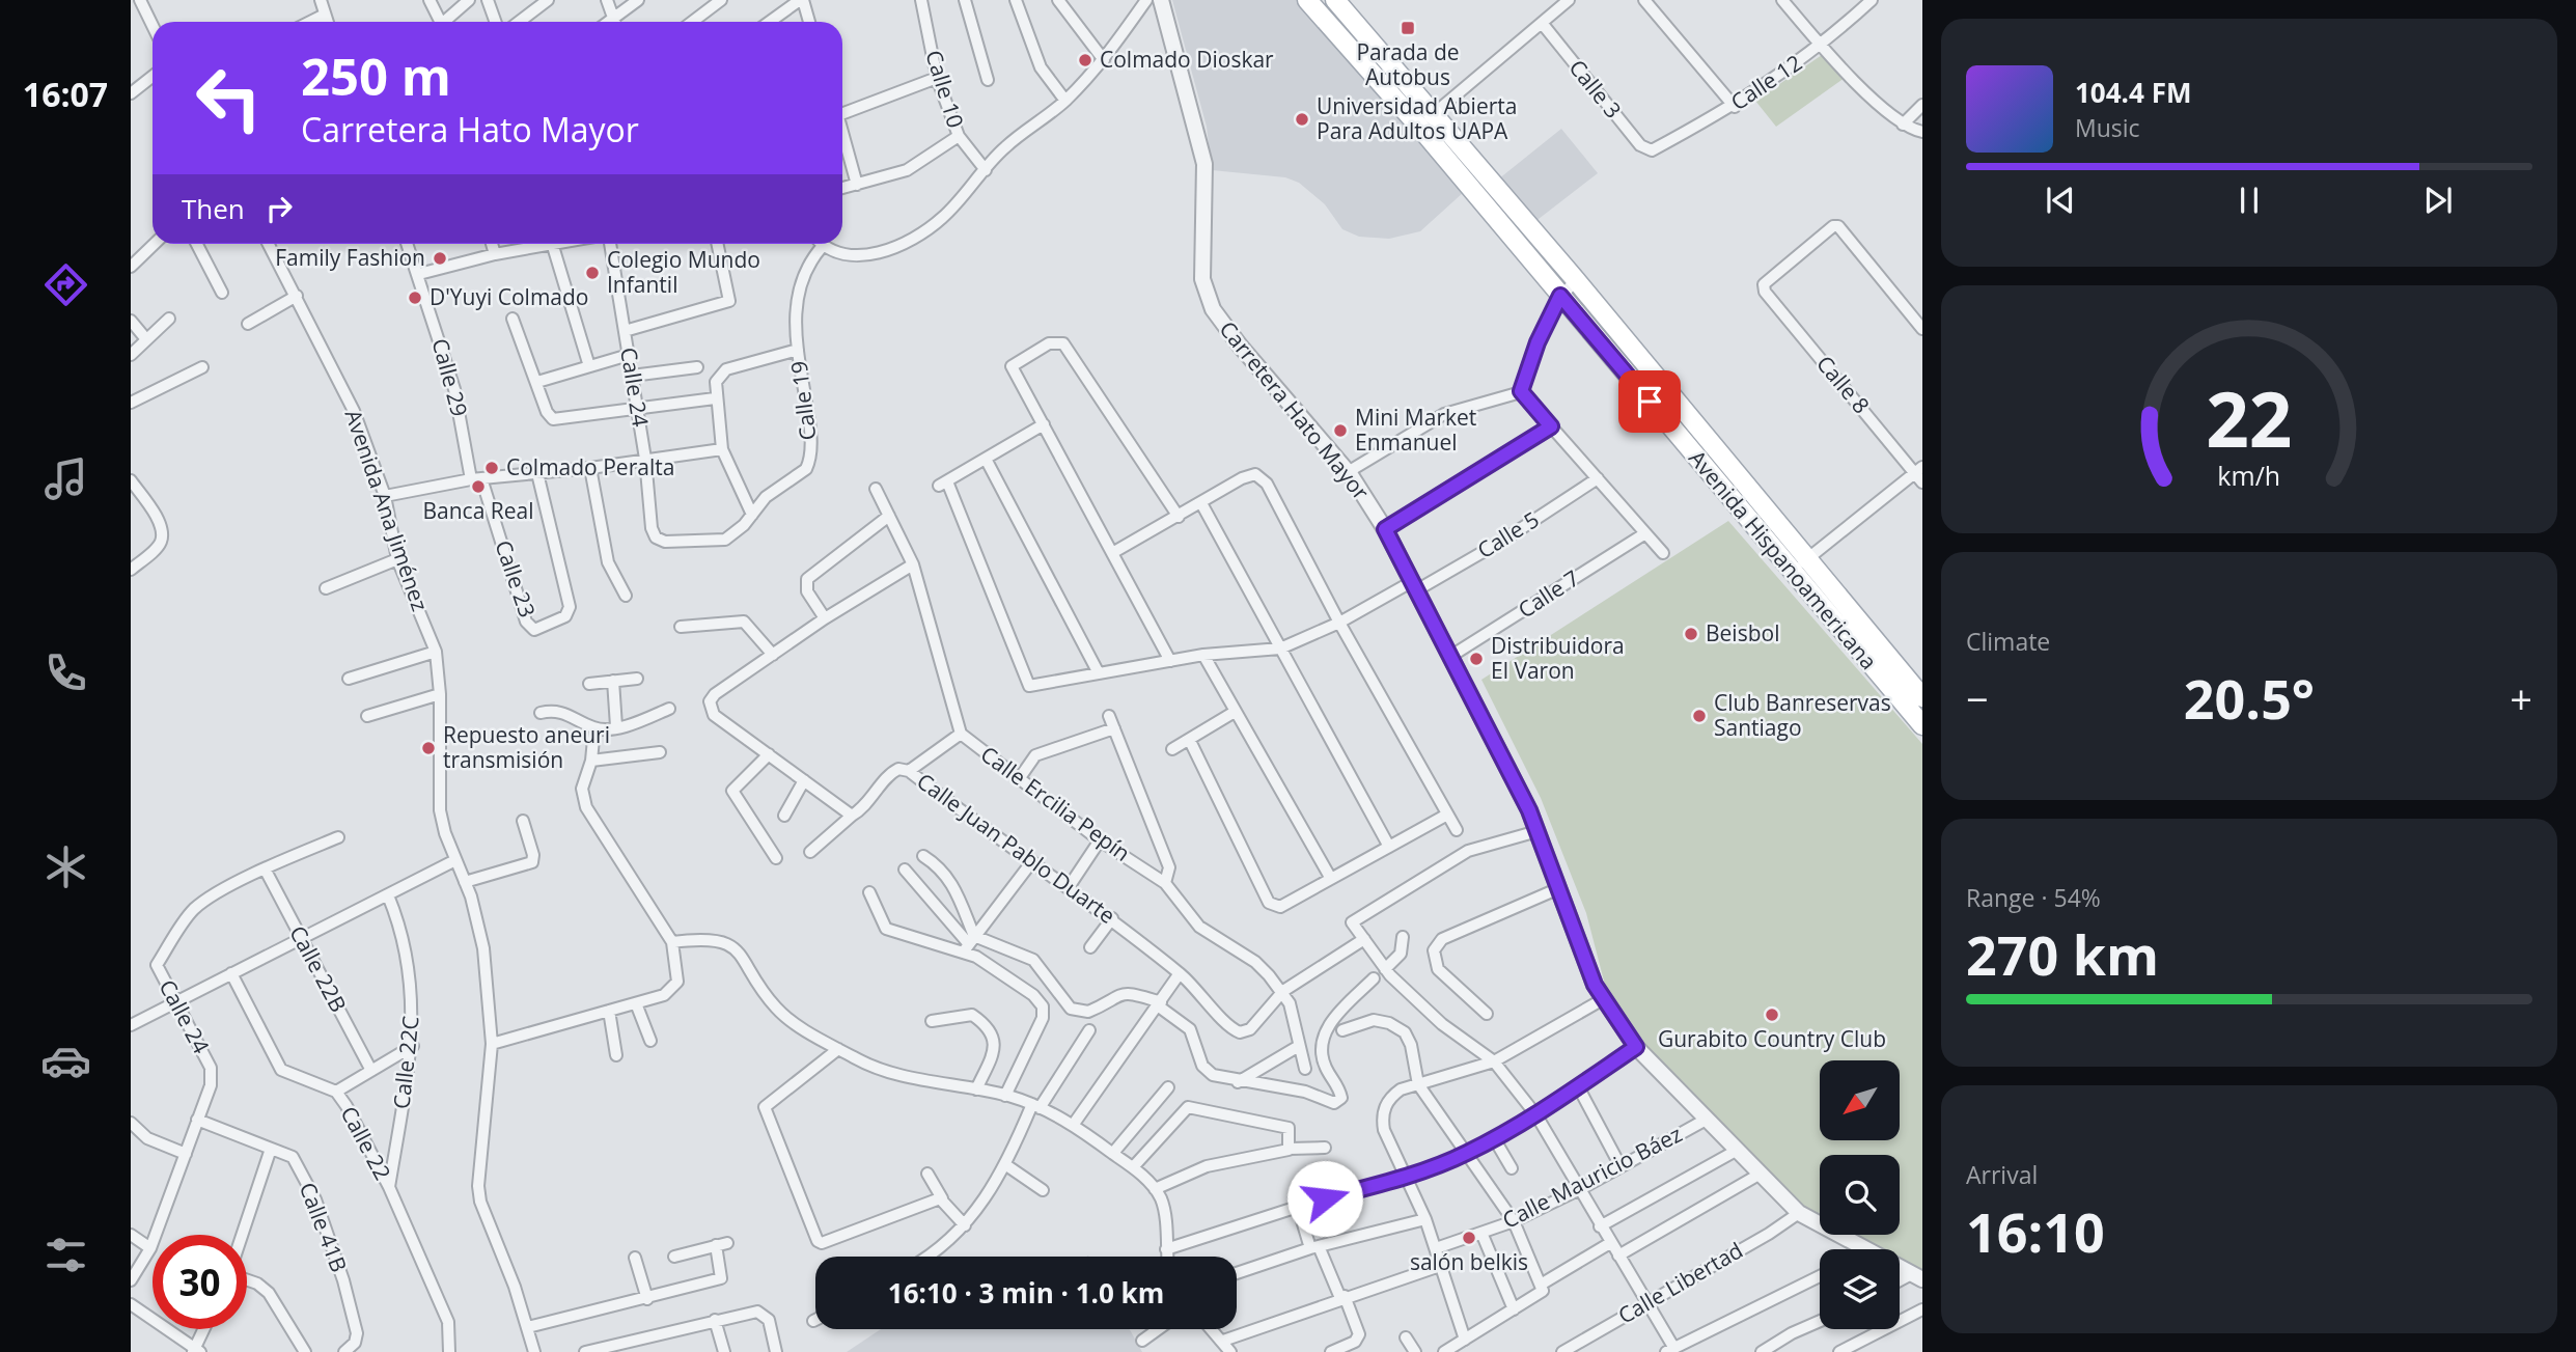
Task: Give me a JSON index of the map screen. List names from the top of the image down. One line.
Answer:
{"streets":{"main road":["Avenida Hispanoamericana"],"street":["Calle 12","Calle 10","Calle 3","Calle 29","Calle 8","Calle 24","Calle 19","Carretera Hato Mayor","Avenida Ana Jiménez","Calle 5","Calle 23","Calle 7","Calle Ercilia Pepín","Calle Juan Pablo Duarte","Calle 22B","Calle 22C","Calle 22","Calle Mauricio Báez","Calle 41B","Calle Libertad"]},"crossings":[["Calle 12","Calle 3"],["Calle 29","Calle 23"],["Calle 24","Calle 19"],["Calle 24","Calle 22B"],["Calle 24","Calle 41B"],["Carretera Hato Mayor","Calle 5"],["Carretera Hato Mayor","Calle 7"],["Carretera Hato Mayor","Calle Mauricio Báez"],["Carretera Hato Mayor","Calle Libertad"],["Calle Ercilia Pepín","Calle Juan Pablo Duarte"],["Calle 22C","Calle 22"]],"places":{"transit":["Parada de Autobus"],"other":["Colmado Dioskar","Universidad Abierta Para Adultos UAPA","Family Fashion","Colegio Mundo Infantil","D'Yuyi Colmado","Mini Market Enmanuel","Colmado Peralta","Banca Real","Beisbol","Distribuidora El Varon","Club Banreservas Santiago","Repuesto aneuri transmisión","Gurabito Country Club","salón belkis"]},"north":"bottom left","page":{"tabs":"16:07","turn":["250 m","Carretera Hato Mayor"],"song":["104.4 FM","Music"],"then":"Then","tile":["Climate",["Range · 54%","270 km"],["Arrival","16:10"]],"heat":["−","20.5°","+"],"limit":"30","trip":"16:10 · 3 min · 1.0 km","gauge":["22","km/h"]}}
